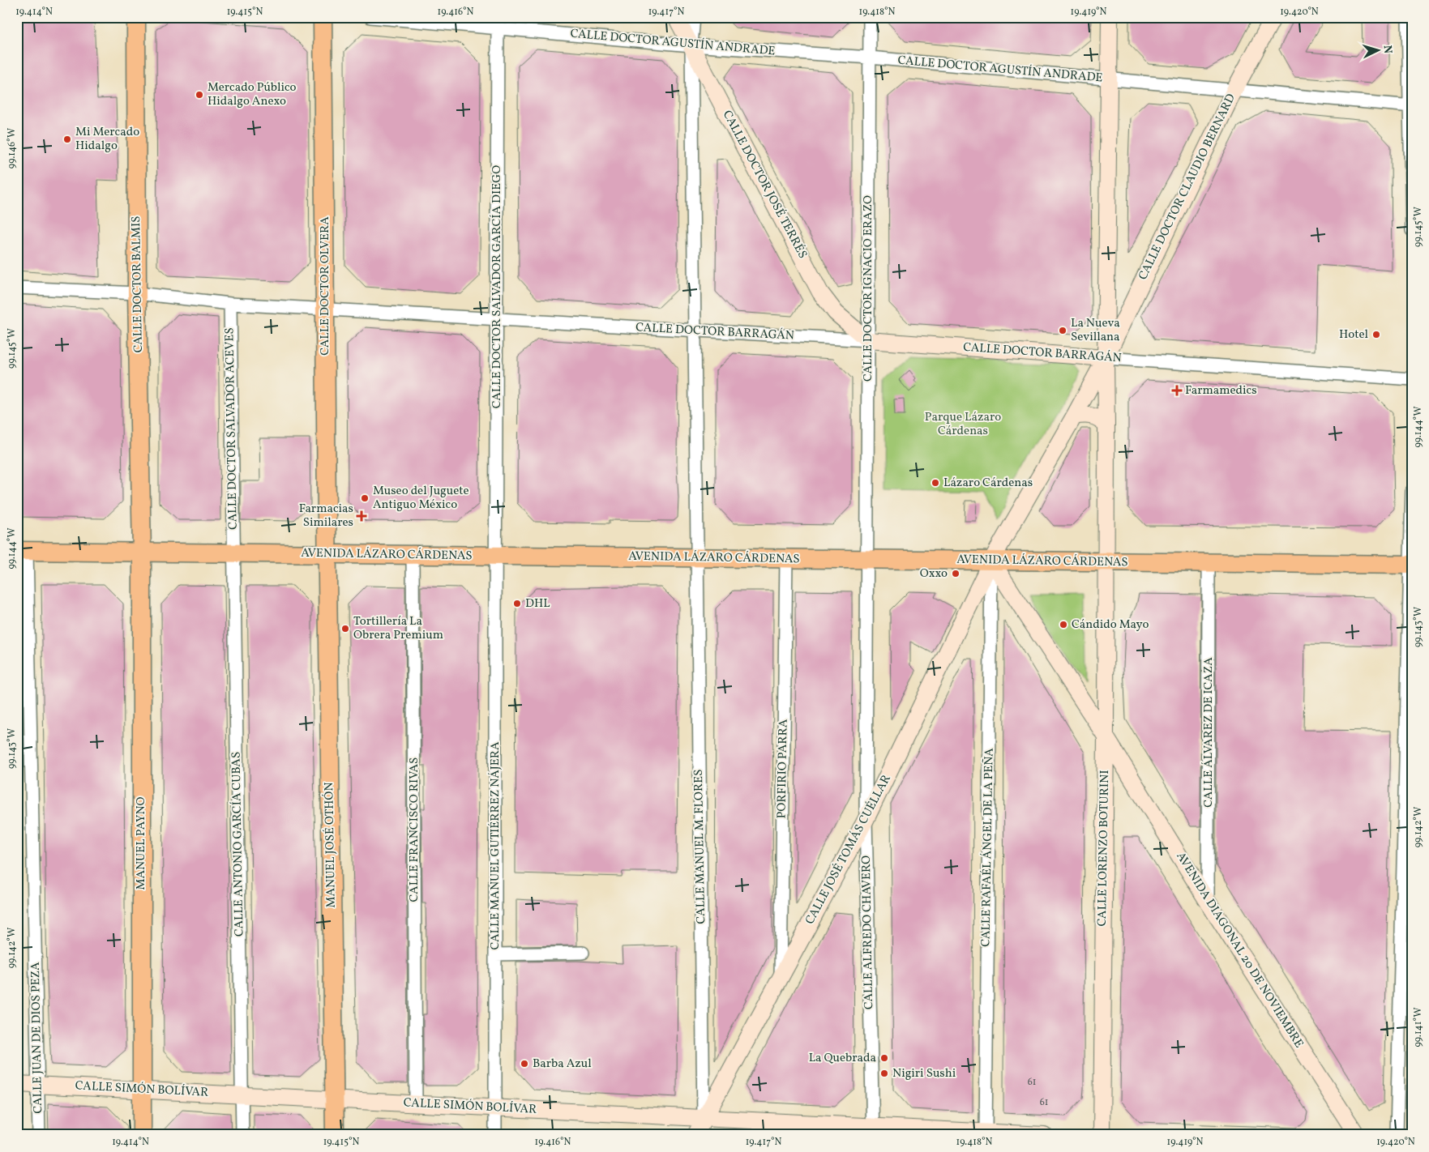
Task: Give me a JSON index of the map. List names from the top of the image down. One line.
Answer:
{"streets":{"main road":["CALLE DOCTOR BALMIS","CALLE DOCTOR OLVERA","AVENIDA LÁZARO CÁRDENAS","MANUEL PAYNO","MANUEL JOSÉ OTHÓN"],"street":["CALLE DOCTOR AGUSTÍN ANDRADE","CALLE DOCTOR JOSÉ TERRÉS","CALLE DOCTOR CLAUDIO BERNARD","CALLE DOCTOR SALVADOR GARCÍA DIEGO","CALLE DOCTOR IGNACIO ERAZO","CALLE DOCTOR BARRAGÁN","CALLE DOCTOR SALVADOR ACEVES","CALLE ÁLVAREZ DE ICAZA","PORFIRIO PARRA","CALLE FRANCISCO RIVAS","CALLE ANTONIO GARCÍA CUBAS","CALLE MANUEL GUTIÉRREZ NÁJERA","CALLE MANUEL M. FLORES","CALLE RAFAÉL ÁNGEL DE LA PEÑA","CALLE LORENZO BOTURINI","CALLE JOSÉ TOMÁS CUÉLLAR","CALLE ALFREDO CHAVERO","AVENIDA DIAGONAL 20 DE NOVIEMBRE","CALLE JUAN DE DIOS PEZA","CALLE SIMÓN BOLÍVAR"]},"crossings":[["CALLE DOCTOR AGUSTÍN ANDRADE","CALLE DOCTOR JOSÉ TERRÉS"],["CALLE DOCTOR AGUSTÍN ANDRADE","CALLE DOCTOR CLAUDIO BERNARD"],["CALLE DOCTOR AGUSTÍN ANDRADE","CALLE DOCTOR SALVADOR GARCÍA DIEGO"],["CALLE DOCTOR AGUSTÍN ANDRADE","CALLE DOCTOR IGNACIO ERAZO"],["CALLE DOCTOR AGUSTÍN ANDRADE","CALLE MANUEL M. FLORES"],["CALLE DOCTOR AGUSTÍN ANDRADE","CALLE LORENZO BOTURINI"],["CALLE DOCTOR JOSÉ TERRÉS","CALLE DOCTOR IGNACIO ERAZO"],["CALLE DOCTOR JOSÉ TERRÉS","CALLE DOCTOR BARRAGÁN"],["CALLE DOCTOR JOSÉ TERRÉS","CALLE MANUEL M. FLORES"],["CALLE DOCTOR CLAUDIO BERNARD","CALLE DOCTOR BARRAGÁN"],["CALLE DOCTOR CLAUDIO BERNARD","CALLE LORENZO BOTURINI"],["CALLE DOCTOR CLAUDIO BERNARD","CALLE JOSÉ TOMÁS CUÉLLAR"],["CALLE DOCTOR BALMIS","CALLE DOCTOR BARRAGÁN"],["CALLE DOCTOR BALMIS","AVENIDA LÁZARO CÁRDENAS"],["CALLE DOCTOR BALMIS","MANUEL PAYNO"],["CALLE DOCTOR OLVERA","CALLE DOCTOR BARRAGÁN"],["CALLE DOCTOR OLVERA","AVENIDA LÁZARO CÁRDENAS"],["CALLE DOCTOR OLVERA","MANUEL JOSÉ OTHÓN"],["CALLE DOCTOR SALVADOR GARCÍA DIEGO","CALLE DOCTOR BARRAGÁN"],["CALLE DOCTOR SALVADOR GARCÍA DIEGO","AVENIDA LÁZARO CÁRDENAS"],["CALLE DOCTOR SALVADOR GARCÍA DIEGO","CALLE MANUEL GUTIÉRREZ NÁJERA"],["CALLE DOCTOR IGNACIO ERAZO","CALLE DOCTOR BARRAGÁN"],["CALLE DOCTOR IGNACIO ERAZO","AVENIDA LÁZARO CÁRDENAS"],["CALLE DOCTOR IGNACIO ERAZO","CALLE ALFREDO CHAVERO"],["CALLE DOCTOR BARRAGÁN","CALLE DOCTOR SALVADOR ACEVES"],["CALLE DOCTOR BARRAGÁN","CALLE MANUEL M. FLORES"],["CALLE DOCTOR BARRAGÁN","CALLE LORENZO BOTURINI"],["CALLE DOCTOR SALVADOR ACEVES","AVENIDA LÁZARO CÁRDENAS"],["CALLE DOCTOR SALVADOR ACEVES","CALLE ANTONIO GARCÍA CUBAS"],["AVENIDA LÁZARO CÁRDENAS","CALLE ÁLVAREZ DE ICAZA"],["AVENIDA LÁZARO CÁRDENAS","PORFIRIO PARRA"],["AVENIDA LÁZARO CÁRDENAS","CALLE FRANCISCO RIVAS"],["AVENIDA LÁZARO CÁRDENAS","MANUEL PAYNO"],["AVENIDA LÁZARO CÁRDENAS","CALLE ANTONIO GARCÍA CUBAS"],["AVENIDA LÁZARO CÁRDENAS","MANUEL JOSÉ OTHÓN"],["AVENIDA LÁZARO CÁRDENAS","CALLE MANUEL GUTIÉRREZ NÁJERA"],["AVENIDA LÁZARO CÁRDENAS","CALLE MANUEL M. FLORES"],["AVENIDA LÁZARO CÁRDENAS","CALLE RAFAÉL ÁNGEL DE LA PEÑA"],["AVENIDA LÁZARO CÁRDENAS","CALLE LORENZO BOTURINI"],["AVENIDA LÁZARO CÁRDENAS","CALLE JOSÉ TOMÁS CUÉLLAR"],["AVENIDA LÁZARO CÁRDENAS","CALLE ALFREDO CHAVERO"],["AVENIDA LÁZARO CÁRDENAS","AVENIDA DIAGONAL 20 DE NOVIEMBRE"],["AVENIDA LÁZARO CÁRDENAS","CALLE JUAN DE DIOS PEZA"],["CALLE ÁLVAREZ DE ICAZA","AVENIDA DIAGONAL 20 DE NOVIEMBRE"],["PORFIRIO PARRA","CALLE JOSÉ TOMÁS CUÉLLAR"],["CALLE FRANCISCO RIVAS","CALLE SIMÓN BOLÍVAR"],["MANUEL PAYNO","CALLE SIMÓN BOLÍVAR"],["CALLE ANTONIO GARCÍA CUBAS","CALLE SIMÓN BOLÍVAR"],["MANUEL JOSÉ OTHÓN","CALLE SIMÓN BOLÍVAR"],["CALLE MANUEL GUTIÉRREZ NÁJERA","CALLE SIMÓN BOLÍVAR"],["CALLE MANUEL M. FLORES","CALLE JOSÉ TOMÁS CUÉLLAR"],["CALLE MANUEL M. FLORES","CALLE SIMÓN BOLÍVAR"],["CALLE RAFAÉL ÁNGEL DE LA PEÑA","CALLE JOSÉ TOMÁS CUÉLLAR"],["CALLE RAFAÉL ÁNGEL DE LA PEÑA","AVENIDA DIAGONAL 20 DE NOVIEMBRE"],["CALLE RAFAÉL ÁNGEL DE LA PEÑA","CALLE SIMÓN BOLÍVAR"],["CALLE LORENZO BOTURINI","AVENIDA DIAGONAL 20 DE NOVIEMBRE"],["CALLE JOSÉ TOMÁS CUÉLLAR","CALLE ALFREDO CHAVERO"],["CALLE JOSÉ TOMÁS CUÉLLAR","AVENIDA DIAGONAL 20 DE NOVIEMBRE"],["CALLE JOSÉ TOMÁS CUÉLLAR","CALLE SIMÓN BOLÍVAR"],["CALLE ALFREDO CHAVERO","CALLE SIMÓN BOLÍVAR"],["CALLE JUAN DE DIOS PEZA","CALLE SIMÓN BOLÍVAR"]],"parks":["Parque Lázaro Cárdenas"],"places":{"other":["Mercado Público Hidalgo Anexo","Mi Mercado Hidalgo","La Nueva Sevillana","Hotel","Lázaro Cárdenas","Museo del Juguete Antiguo México","Oxxo","DHL","Cándido Mayo","Tortillería La Obrera Premium","La Quebrada","Barba Azul","Nigiri Sushi"],"health":["Farmamedics","Farmacias Similares"]},"house_numbers":["61","61"],"north":"right","coordinates":["19.414°N","19.415°N","19.416°N","19.417°N","19.418°N","19.419°N","19.420°N","99.146°W","99.145°W","99.144°W","99.143°W","99.142°W","99.141°W"]}
